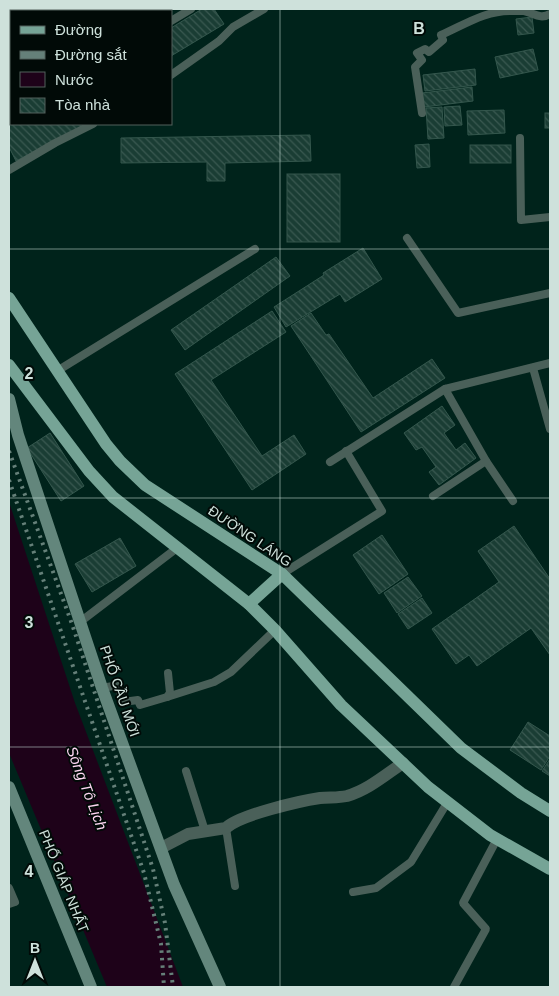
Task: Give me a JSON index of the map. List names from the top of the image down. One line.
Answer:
{"streets":{"main road":["ĐƯỜNG LÁNG","PHỐ CẦU MỚI","PHỐ GIÁP NHẤT"]},"water":["Sông Tô Lịch"],"legend":["Đường","Đường sắt","Nước","Tòa nhà"],"north":"top","grid":{"columns":["B"],"rows":["2","3","4"]}}
